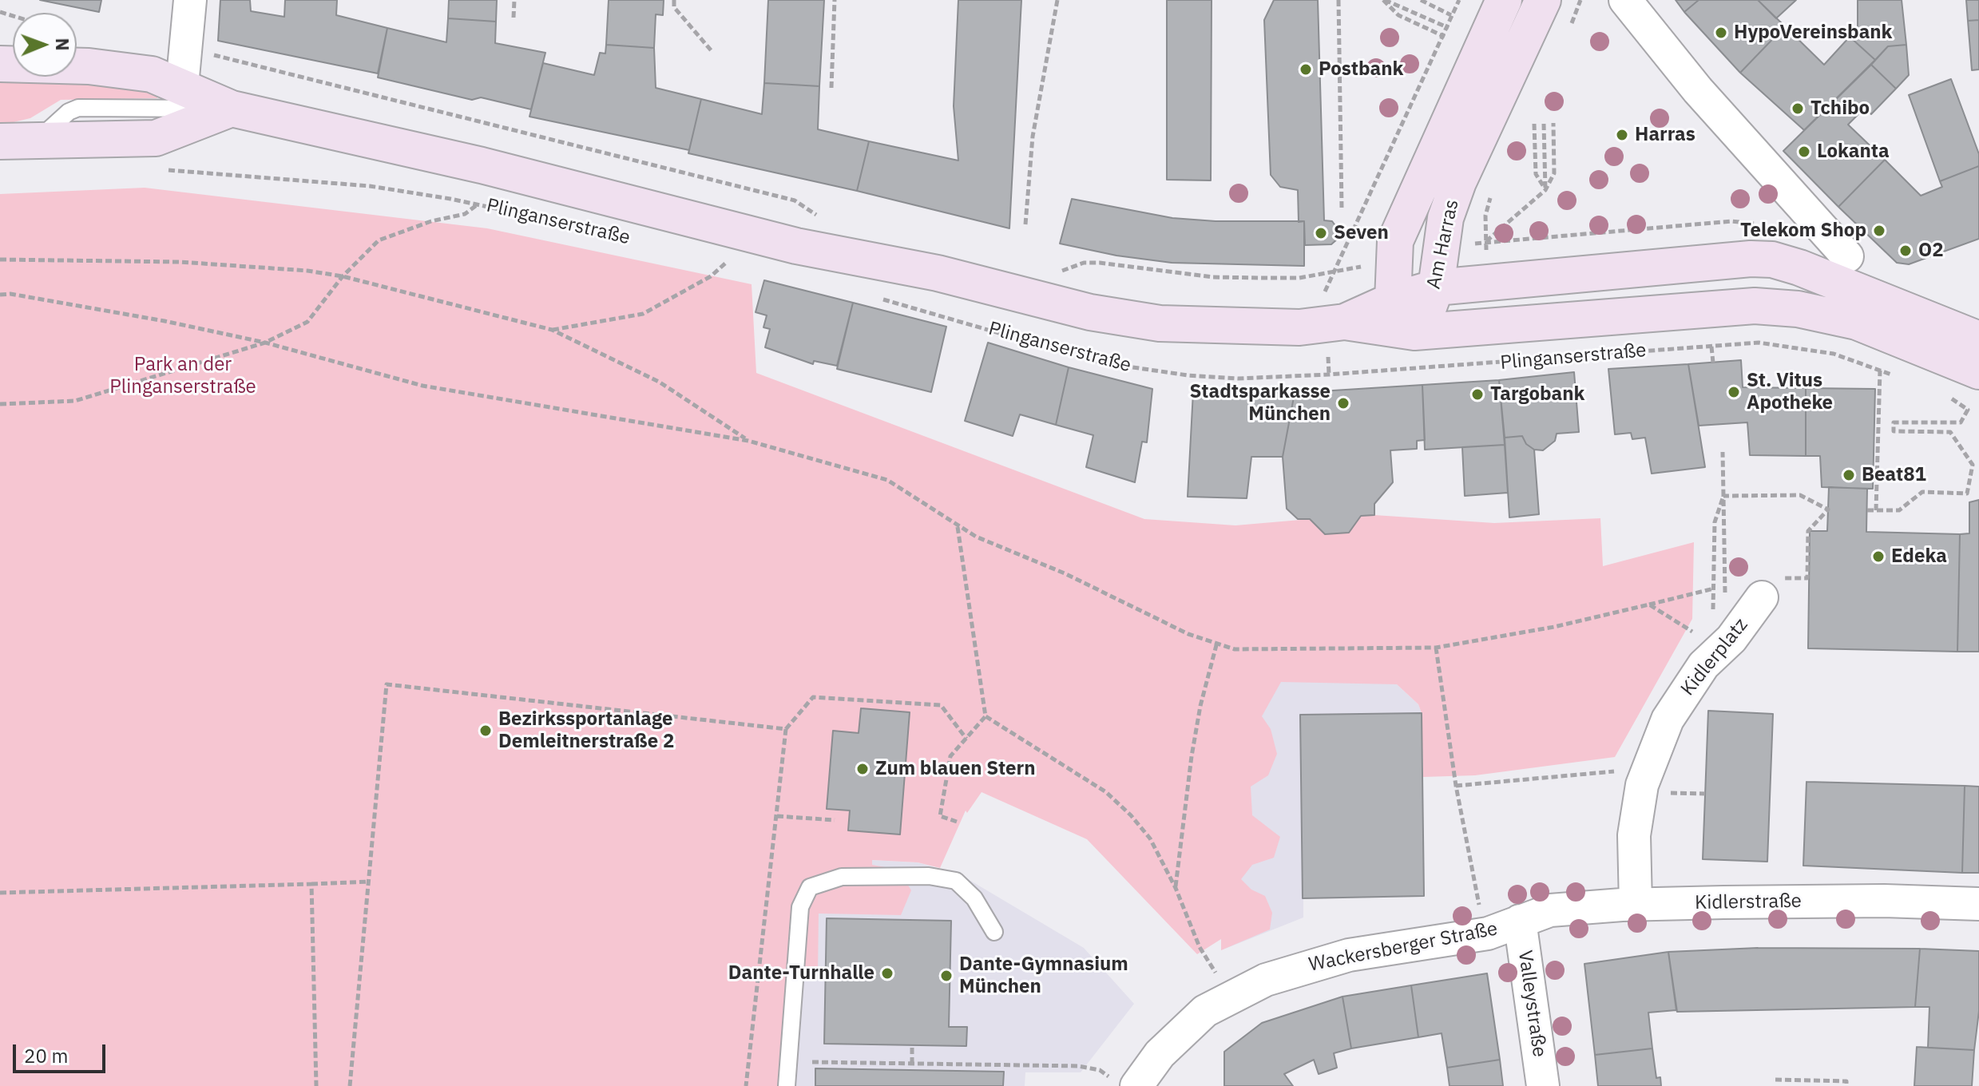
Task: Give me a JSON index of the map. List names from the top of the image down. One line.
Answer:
{"streets":{"main road":["Plinganserstraße","Am Harras"],"street":["Kidlerplatz","Kidlerstraße","Wackersberger Straße","Valleystraße"]},"crossings":[["Plinganserstraße","Am Harras"],["Kidlerplatz","Kidlerstraße"],["Kidlerstraße","Wackersberger Straße"],["Kidlerstraße","Valleystraße"],["Wackersberger Straße","Valleystraße"]],"parks":["Park an der Plinganserstraße"],"places":["HypoVereinsbank","Postbank","Tchibo","Harras","Lokanta","Telekom Shop","Seven","O2","St. Vitus Apotheke","Targobank","Stadtsparkasse München","Beat81","Edeka","Bezirkssportanlage Demleitnerstraße 2","Zum blauen Stern","Dante-Turnhalle","Dante-Gymnasium München"],"scale_bar":"20 m","north":"right"}
